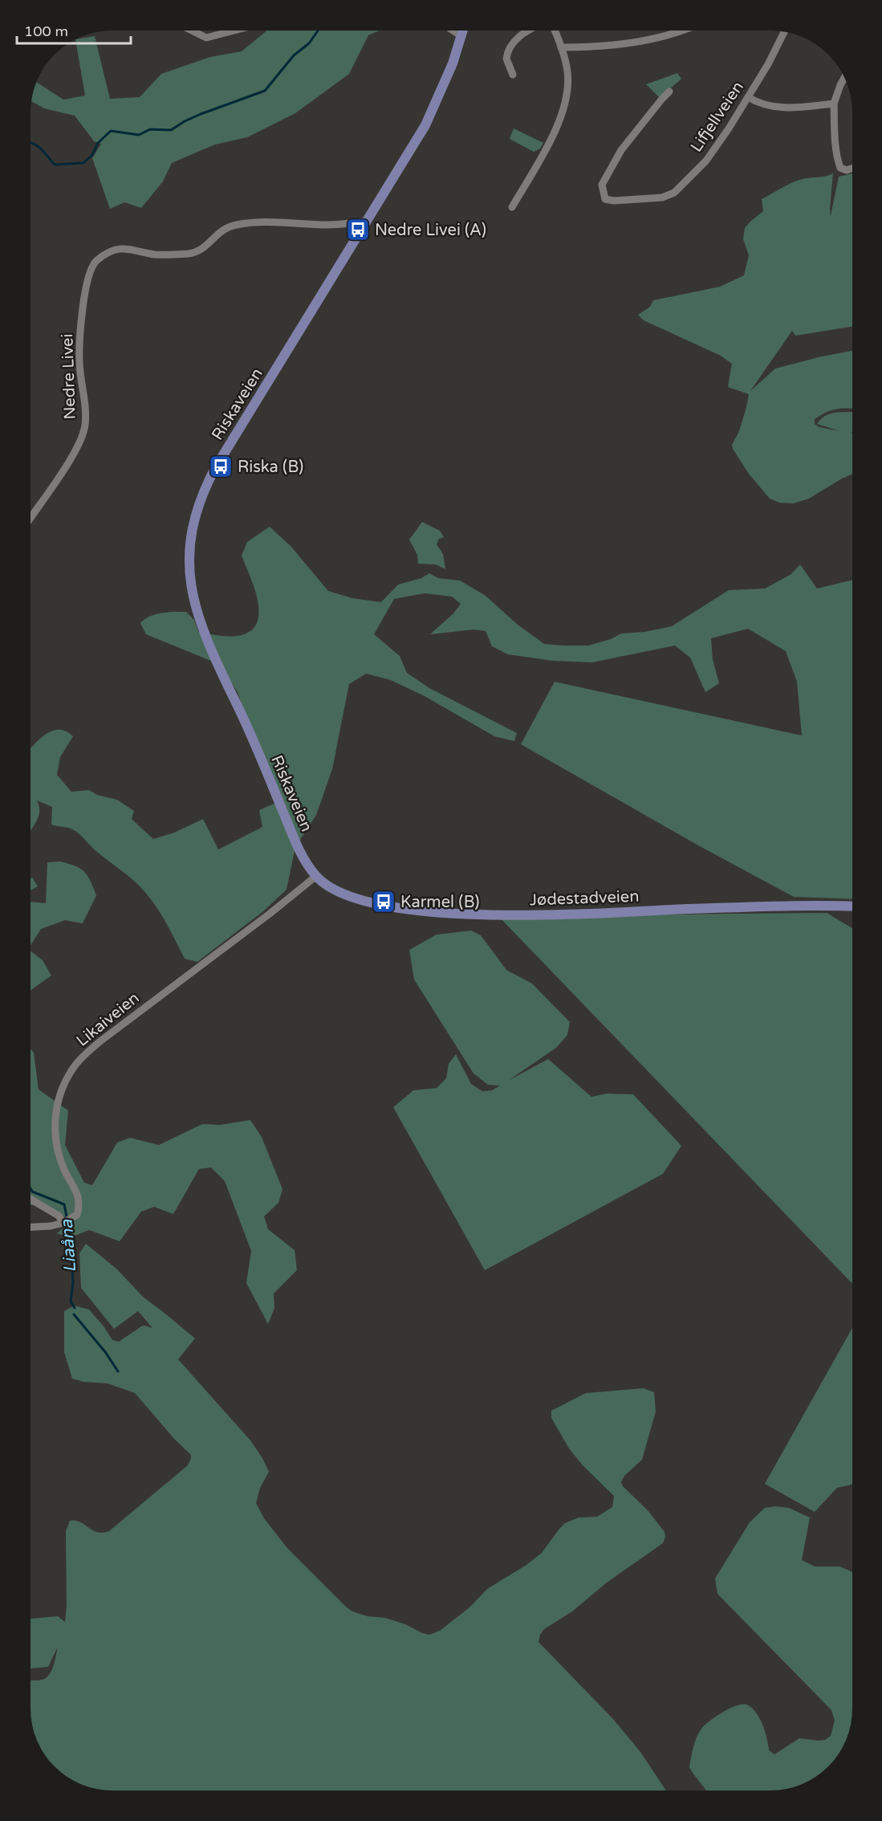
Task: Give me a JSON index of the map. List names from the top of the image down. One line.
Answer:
{"streets":{"main road":["Riskaveien","Jødestadveien"],"street":["Lifjellveien","Nedre Livei","Likaiveien"]},"crossings":[["Nedre Livei","Riskaveien"],["Riskaveien","Jødestadveien"],["Riskaveien","Likaiveien"],["Jødestadveien","Likaiveien"]],"water":["Liaåna"],"places":{"bus stop":["Nedre Livei (A)","Riska (B)","Karmel (B)"]},"scale_bar":"100 m"}
